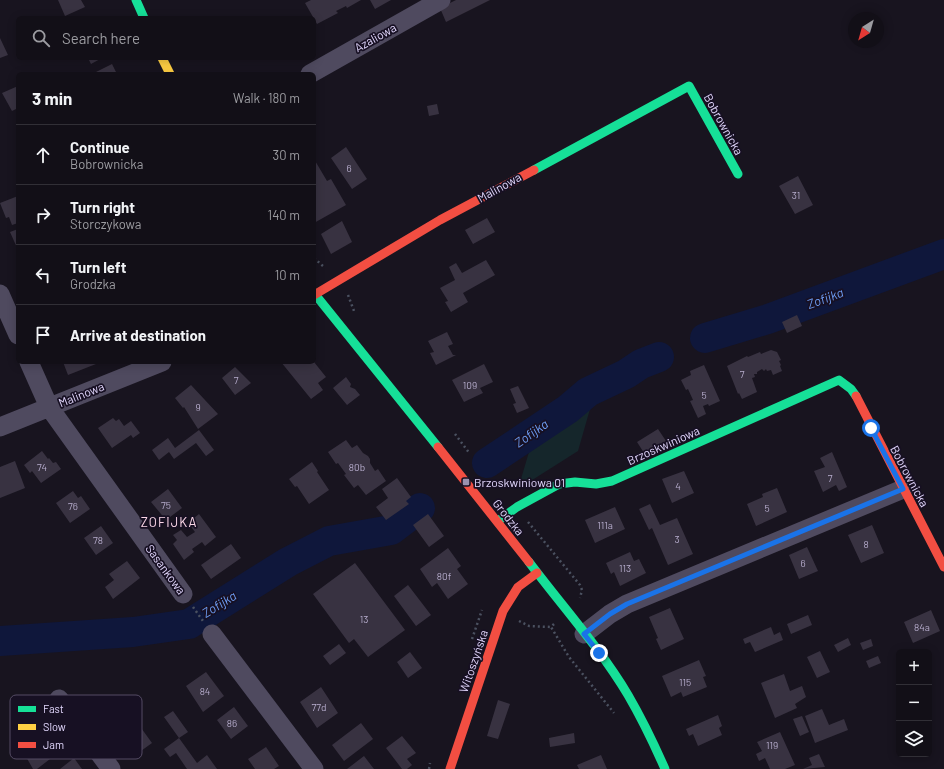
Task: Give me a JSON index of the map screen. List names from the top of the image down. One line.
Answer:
{"streets":{"street":["Azaliowa","Bobrownicka","Malinowa","Brzoskwiniowa","Grodzka","Sasankowa","Witoszyńska"]},"crossings":[["Bobrownicka","Malinowa"],["Bobrownicka","Brzoskwiniowa"],["Malinowa","Sasankowa"],["Brzoskwiniowa","Grodzka"],["Grodzka","Witoszyńska"]],"districts":["ZOFIJKA"],"water":["Zofijka"],"places":{"transit":["Brzoskwiniowa 01"]},"house_numbers":["6","31","7","7","109","5","9","74","80b","7","4","75","76","5","111a","3","78","8","6","113","80f","13","84a","115","84","77d","86","119"],"legend":["Fast","Slow","Jam"],"north":"bottom left","page":{"search":"Search here","heading":["3 min","Walk · 180 m"],"list":[["Continue","Bobrownicka","30 m"],["Turn right","Storczykowa","140 m"],["Turn left","Grodzka","10 m"],"Arrive at destination"],"map_buttons":["+","−"]}}
